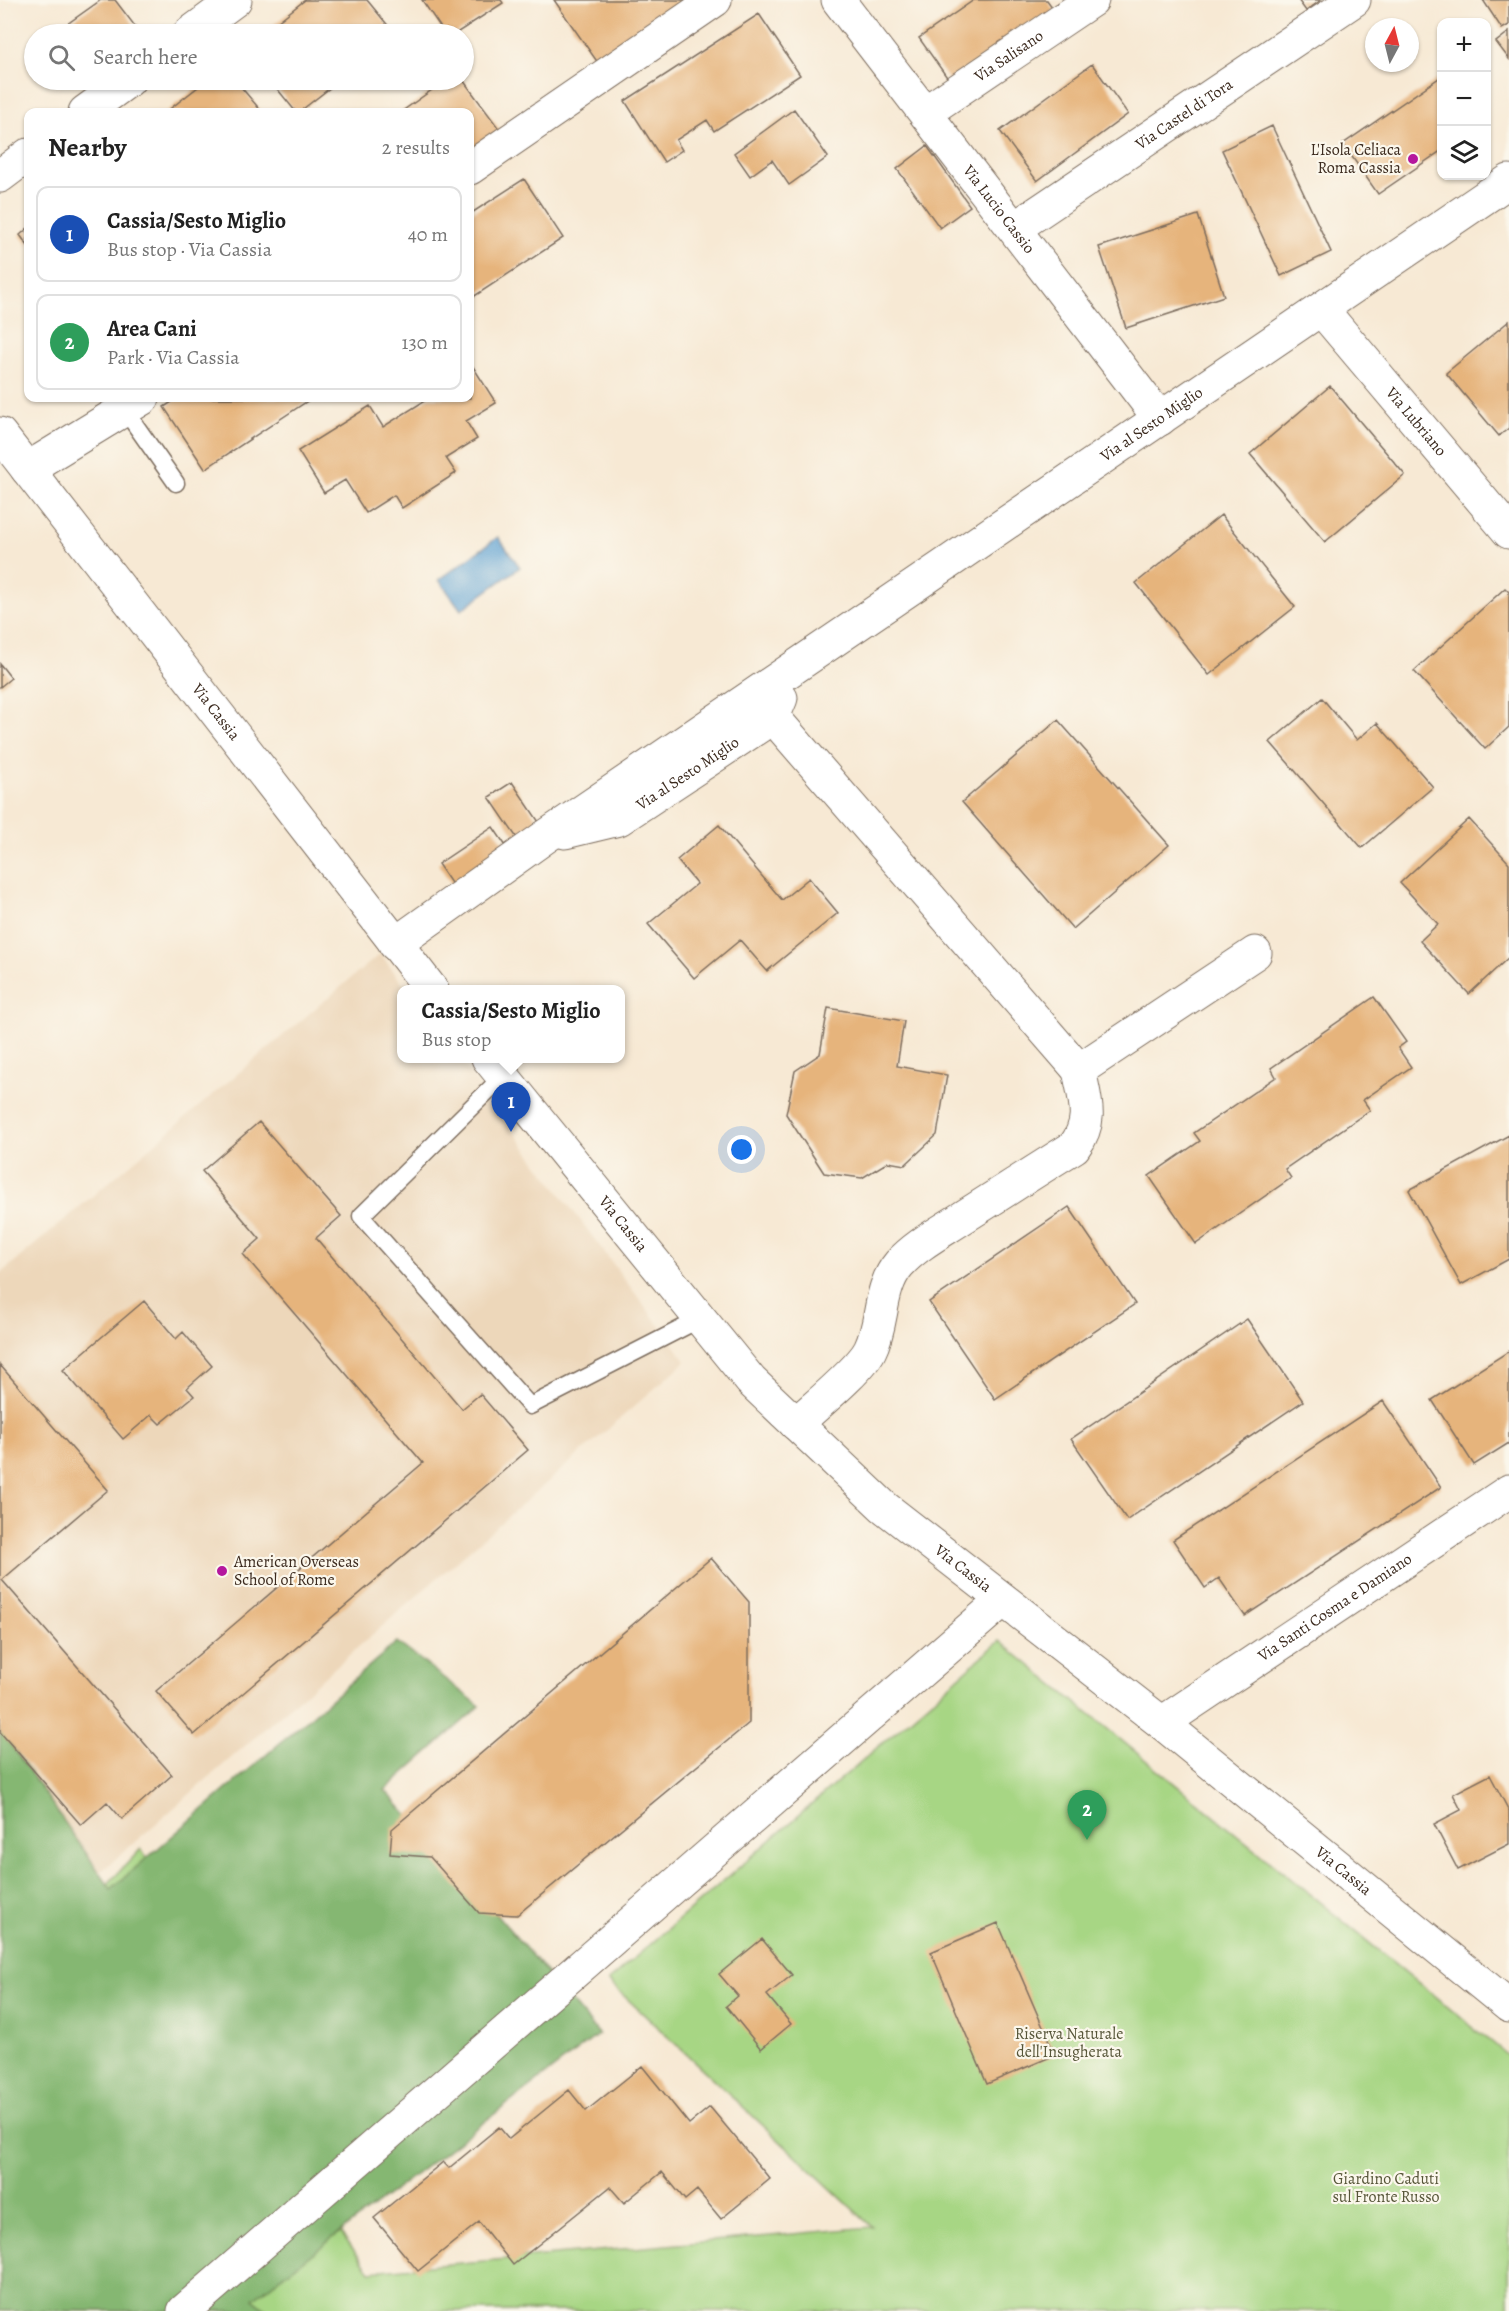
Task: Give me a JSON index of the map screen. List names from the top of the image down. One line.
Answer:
{"streets":{"street":["Via Salisano","Via Castel di Tora","Via Lucio Cassio","Via Lubriano","Via al Sesto Miglio","Via Cassia","Via Santi Cosma e Damiano"]},"crossings":[["Via Salisano","Via Lucio Cassio"],["Via Castel di Tora","Via Lucio Cassio"],["Via Lucio Cassio","Via al Sesto Miglio"],["Via Lubriano","Via al Sesto Miglio"],["Via al Sesto Miglio","Via Cassia"],["Via Cassia","Via Santi Cosma e Damiano"]],"parks":["Riserva Naturale dell'Insugherata","Giardino Caduti sul Fronte Russo"],"places":["L'Isola Celiaca Roma Cassia","American Overseas School of Rome"],"north":"top","page":{"map_buttons":["+","−"],"search":"Search here","heading":["Nearby","2 results"],"list":[{"mark":"1","name":"Cassia/Sesto Miglio","note":"Bus stop · Via Cassia","value":"40 m"},{"mark":"2","name":"Area Cani","note":"Park · Via Cassia","value":"130 m"}],"popup":["Cassia/Sesto Miglio","Bus stop"],"pins":["1","2"]}}
